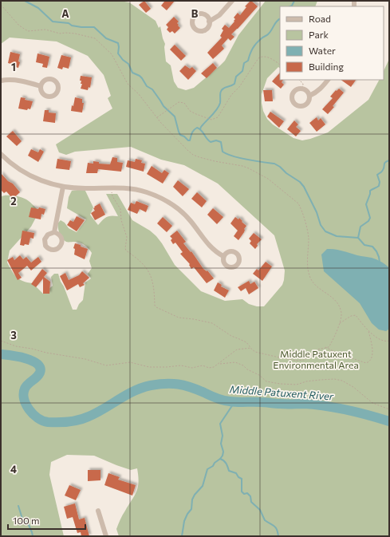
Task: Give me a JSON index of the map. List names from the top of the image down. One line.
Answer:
{"water":["Middle Patuxent River"],"parks":["Middle Patuxent Environmental Area"],"legend":["Road","Park","Water","Building"],"scale_bar":"100 m","grid":{"columns":["A","B"],"rows":["1","2","3","4"]}}
